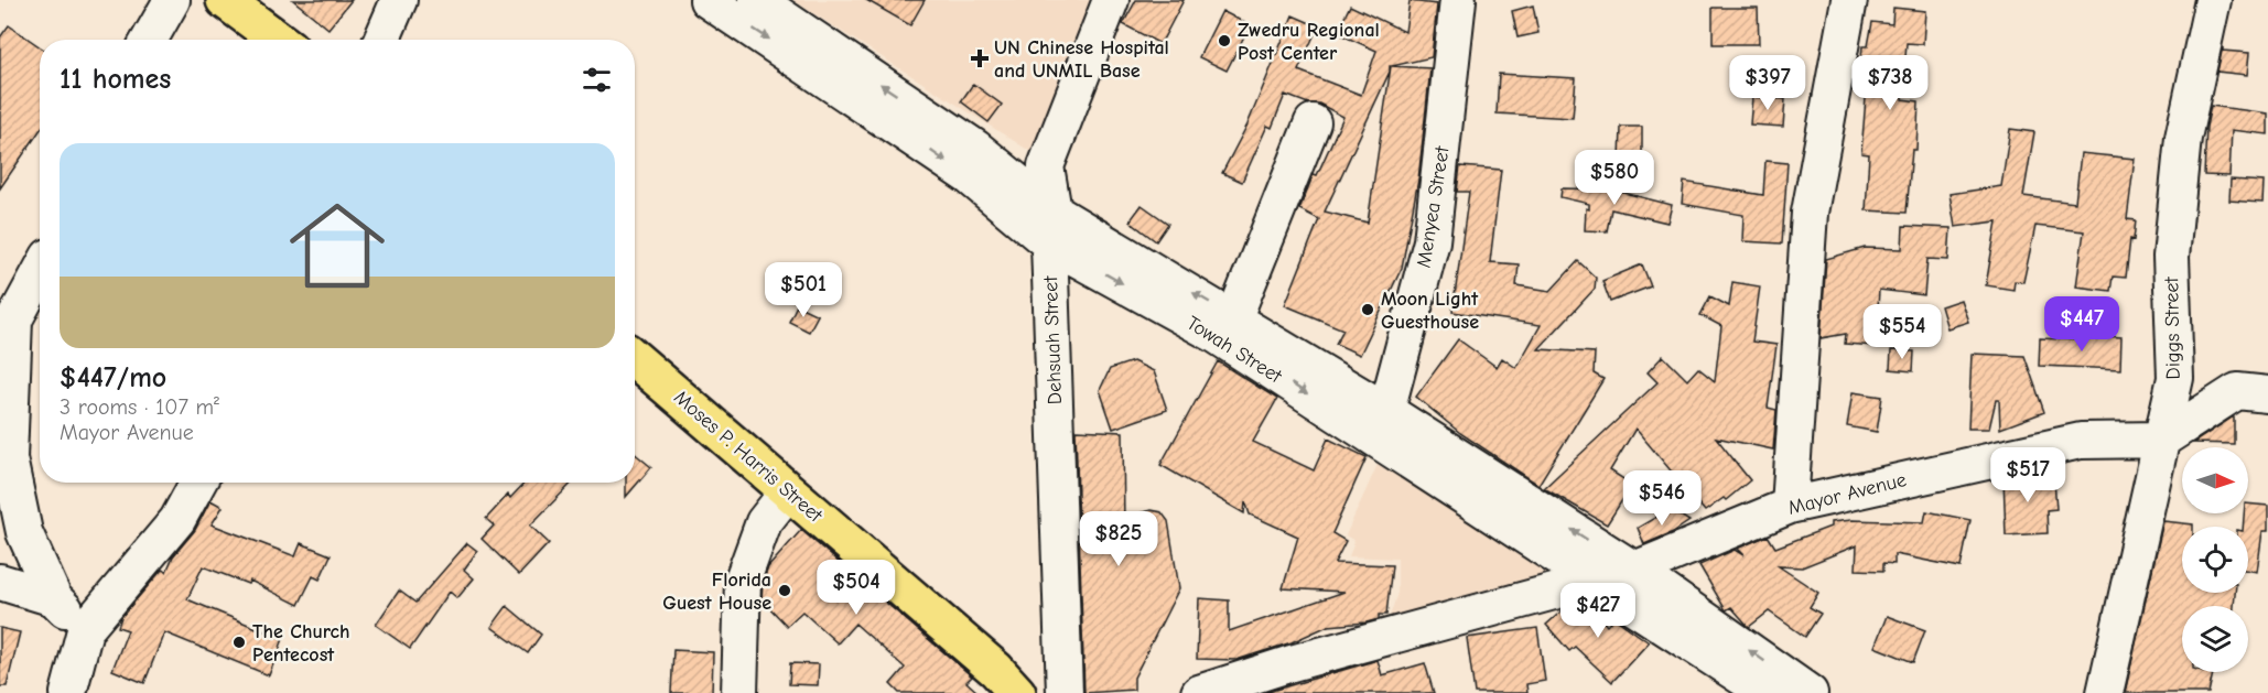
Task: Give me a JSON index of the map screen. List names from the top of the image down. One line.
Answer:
{"streets":{"highway":["Moses P. Harris Street"],"street":["Menyea Street","Diggs Street","Dehsuah Street","Towah Street","Mayor Avenue"]},"crossings":[["Menyea Street","Towah Street"],["Diggs Street","Mayor Avenue"],["Dehsuah Street","Towah Street"],["Towah Street","Mayor Avenue"]],"places":{"other":["Zwedru Regional Post Center","Moon Light Guesthouse","Florida Guest House","The Church Pentecost"],"health":["UN Chinese Hospital and UNMIL Base"]},"north":"right","page":{"heading":"11 homes","price":["$397","$738","$580","$501","$447","$554","$517","$546","$825","$504","$427"],"list":[{"name":"$447/mo","note":"3 rooms · 107 m² · Mayor Avenue"}]}}
